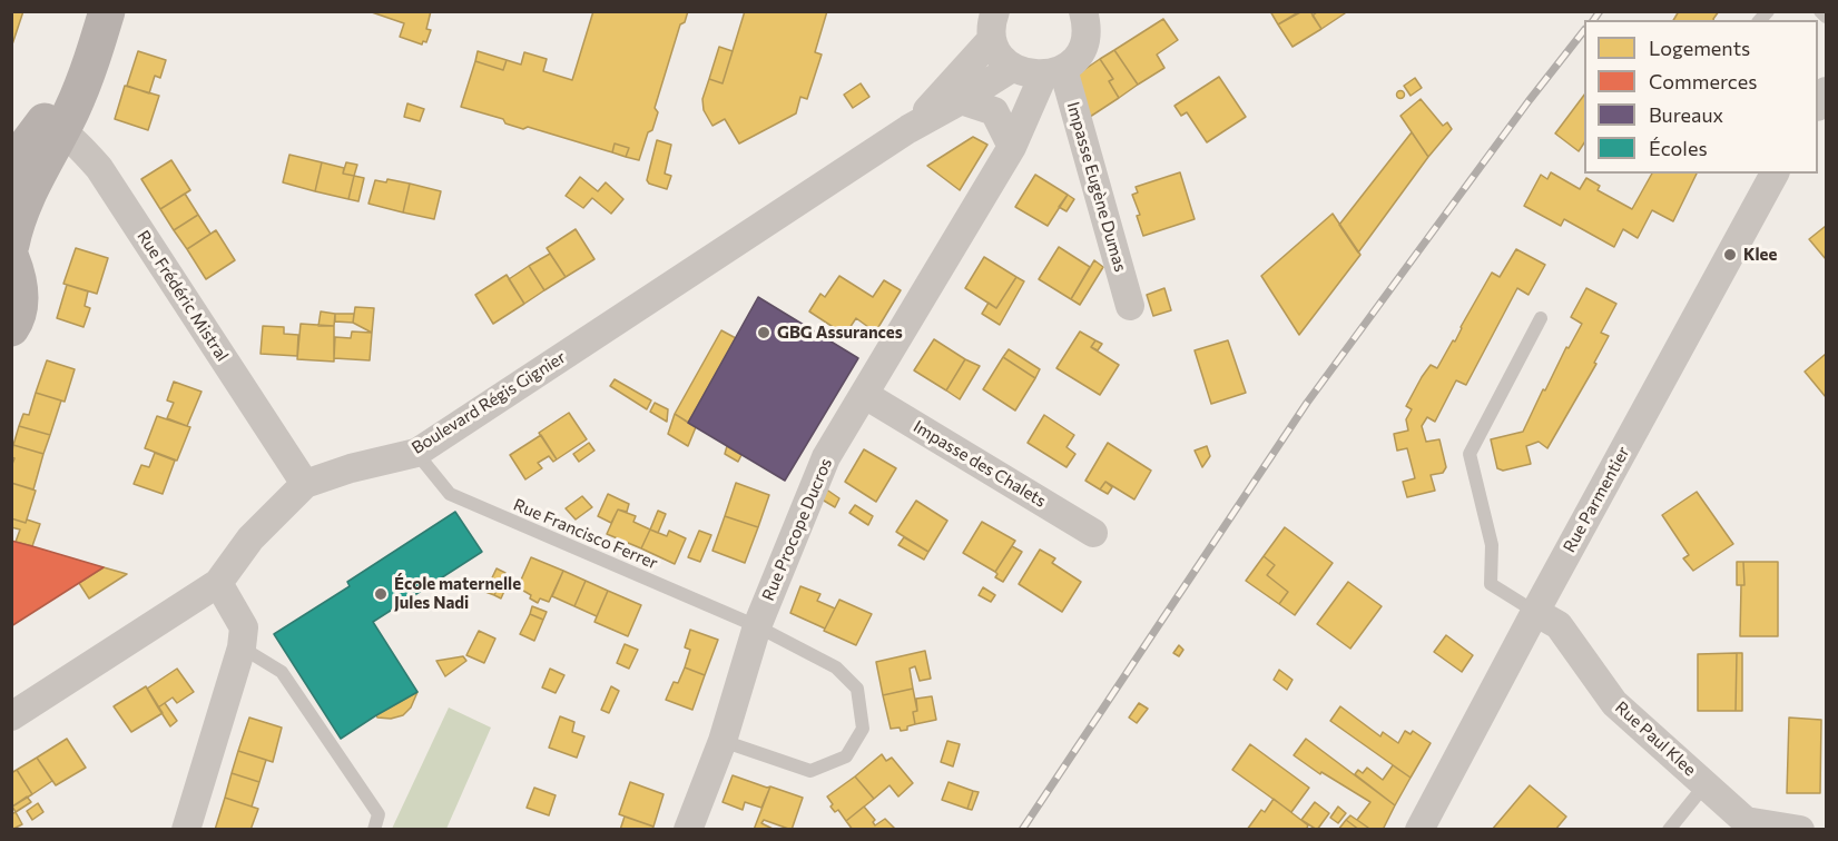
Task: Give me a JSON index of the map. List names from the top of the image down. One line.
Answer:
{"streets":{"street":["Impasse Eugène Dumas","Rue Frédéric Mistral","Boulevard Régis Gignier","Impasse des Chalets","Rue Parmentier","Rue Procope Ducros","Rue Paul Klee"],"lane":["Rue Francisco Ferrer"]},"crossings":[["Impasse Eugène Dumas","Rue Procope Ducros"],["Rue Frédéric Mistral","Boulevard Régis Gignier"],["Boulevard Régis Gignier","Rue Francisco Ferrer"],["Impasse des Chalets","Rue Procope Ducros"],["Rue Parmentier","Rue Paul Klee"],["Rue Procope Ducros","Rue Francisco Ferrer"]],"places":["Klee","GBG Assurances","École maternelle Jules Nadi"],"legend":["Logements","Commerces","Bureaux","Écoles"]}
